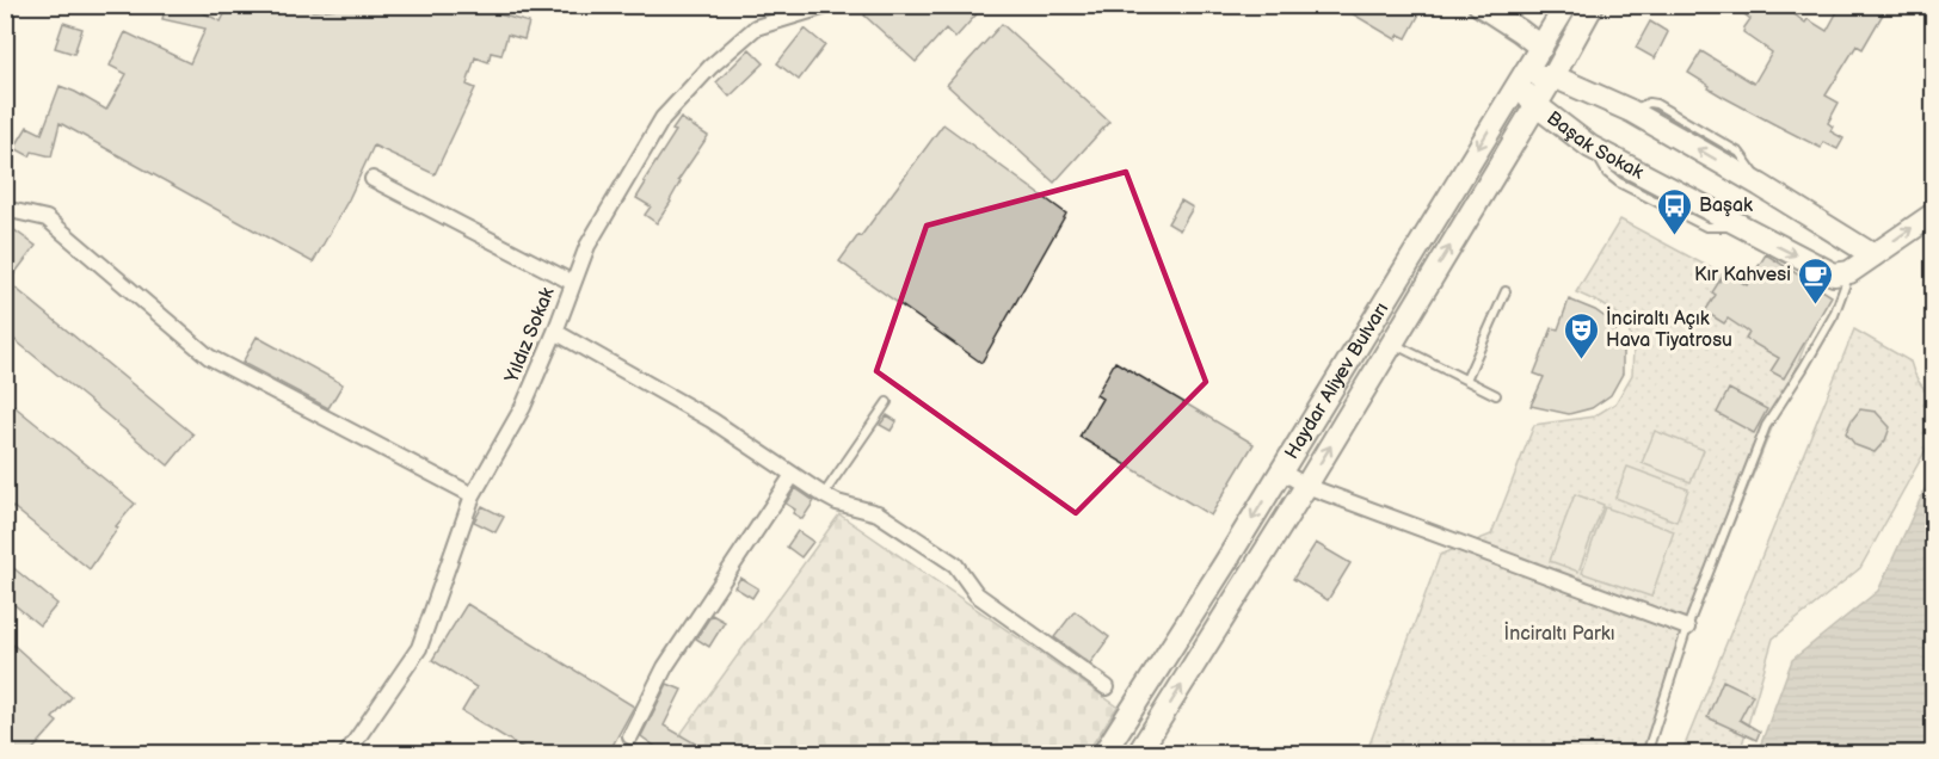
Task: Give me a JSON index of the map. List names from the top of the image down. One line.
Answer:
{"streets":{"main road":["Başak Sokak","Haydar Aliyev Bulvarı"],"street":["Yıldız Sokak"]},"crossings":[["Başak Sokak","Haydar Aliyev Bulvarı"]],"parks":["İnciraltı Parkı"],"places":{"bus stop":["Başak"],"cafe":["Kır Kahvesi"],"theatre":["İnciraltı Açık Hava Tiyatrosu"]}}
